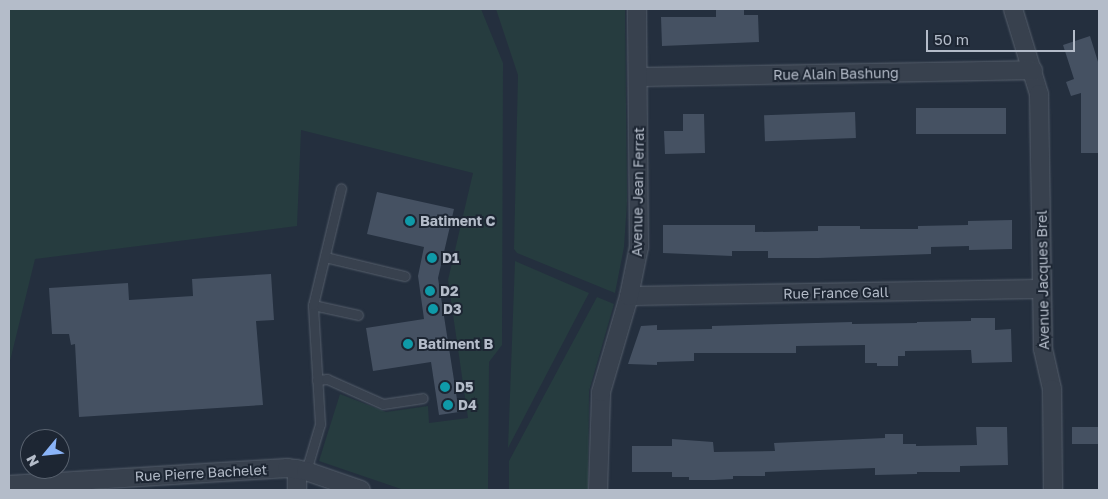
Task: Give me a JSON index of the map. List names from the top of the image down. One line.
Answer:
{"streets":{"street":["Rue Alain Bashung","Avenue Jean Ferrat","Avenue Jacques Brel","Rue France Gall","Rue Pierre Bachelet"]},"crossings":[["Rue Alain Bashung","Avenue Jean Ferrat"],["Rue Alain Bashung","Avenue Jacques Brel"],["Avenue Jean Ferrat","Rue France Gall"],["Avenue Jacques Brel","Rue France Gall"]],"places":["Batiment C","D1","D2","D3","Batiment B","D5","D4"],"scale_bar":"50 m","north":"bottom left"}
